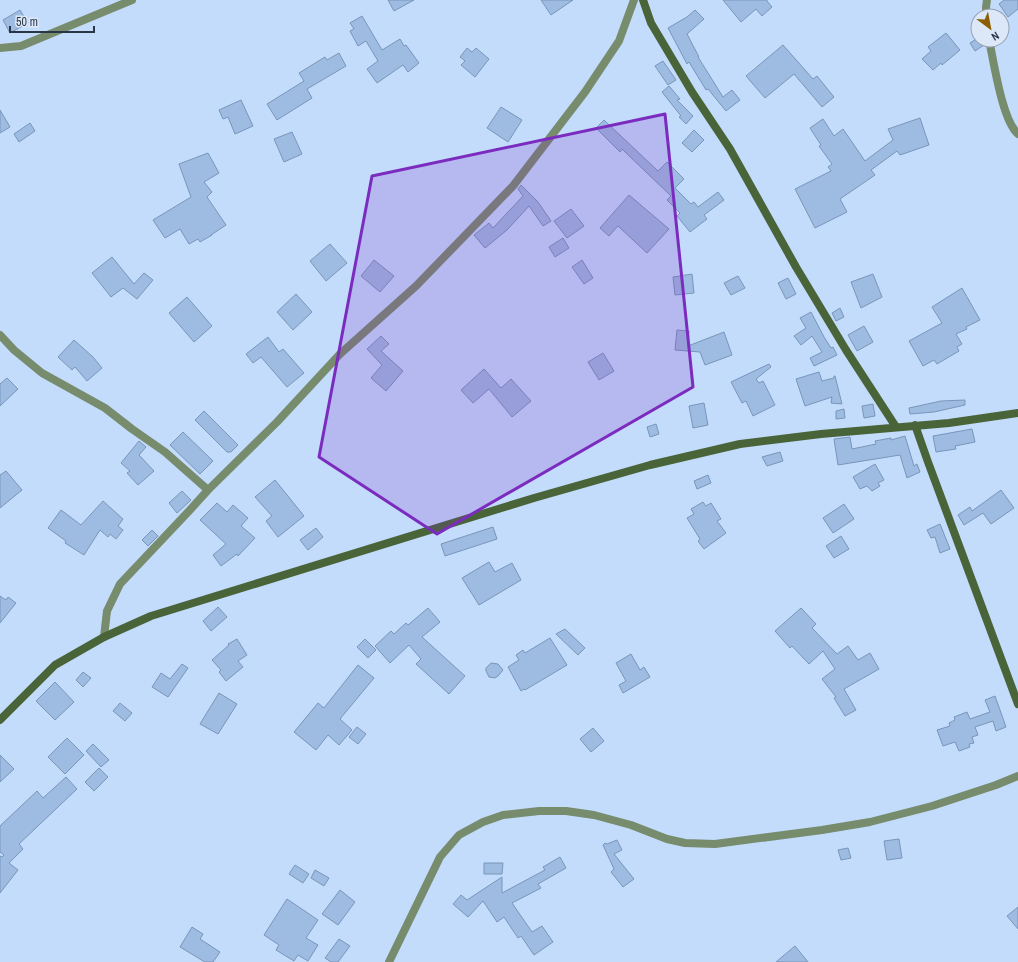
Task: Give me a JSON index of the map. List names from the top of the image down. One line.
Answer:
{"scale_bar":"50 m","north":"bottom right"}
